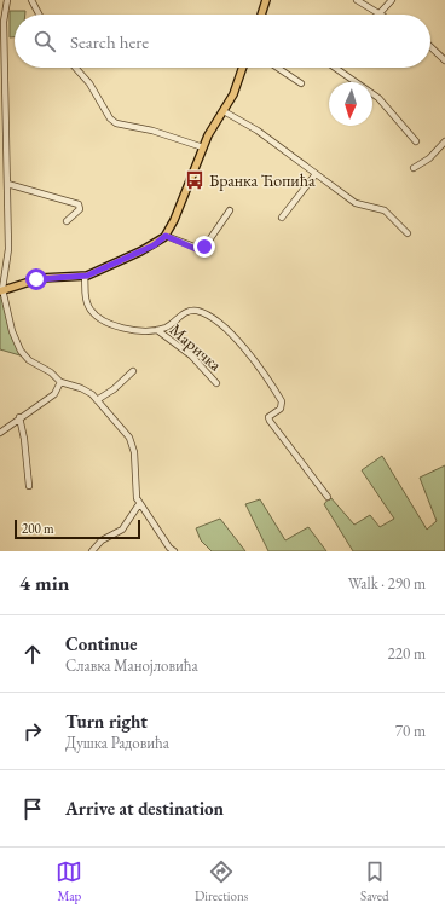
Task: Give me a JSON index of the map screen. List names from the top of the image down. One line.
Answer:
{"streets":{"street":["Маричка"]},"places":{"bus stop":["Бранка Ћопића"]},"scale_bar":"200 m","north":"bottom","page":{"search":"Search here","scale":"200 m","heading":["4 min","Walk · 290 m"],"list":[["Continue","Славка Манојловића","220 m"],["Turn right","Душка Радовића","70 m"],"Arrive at destination"],"nav":["Map","Directions","Saved"]}}
